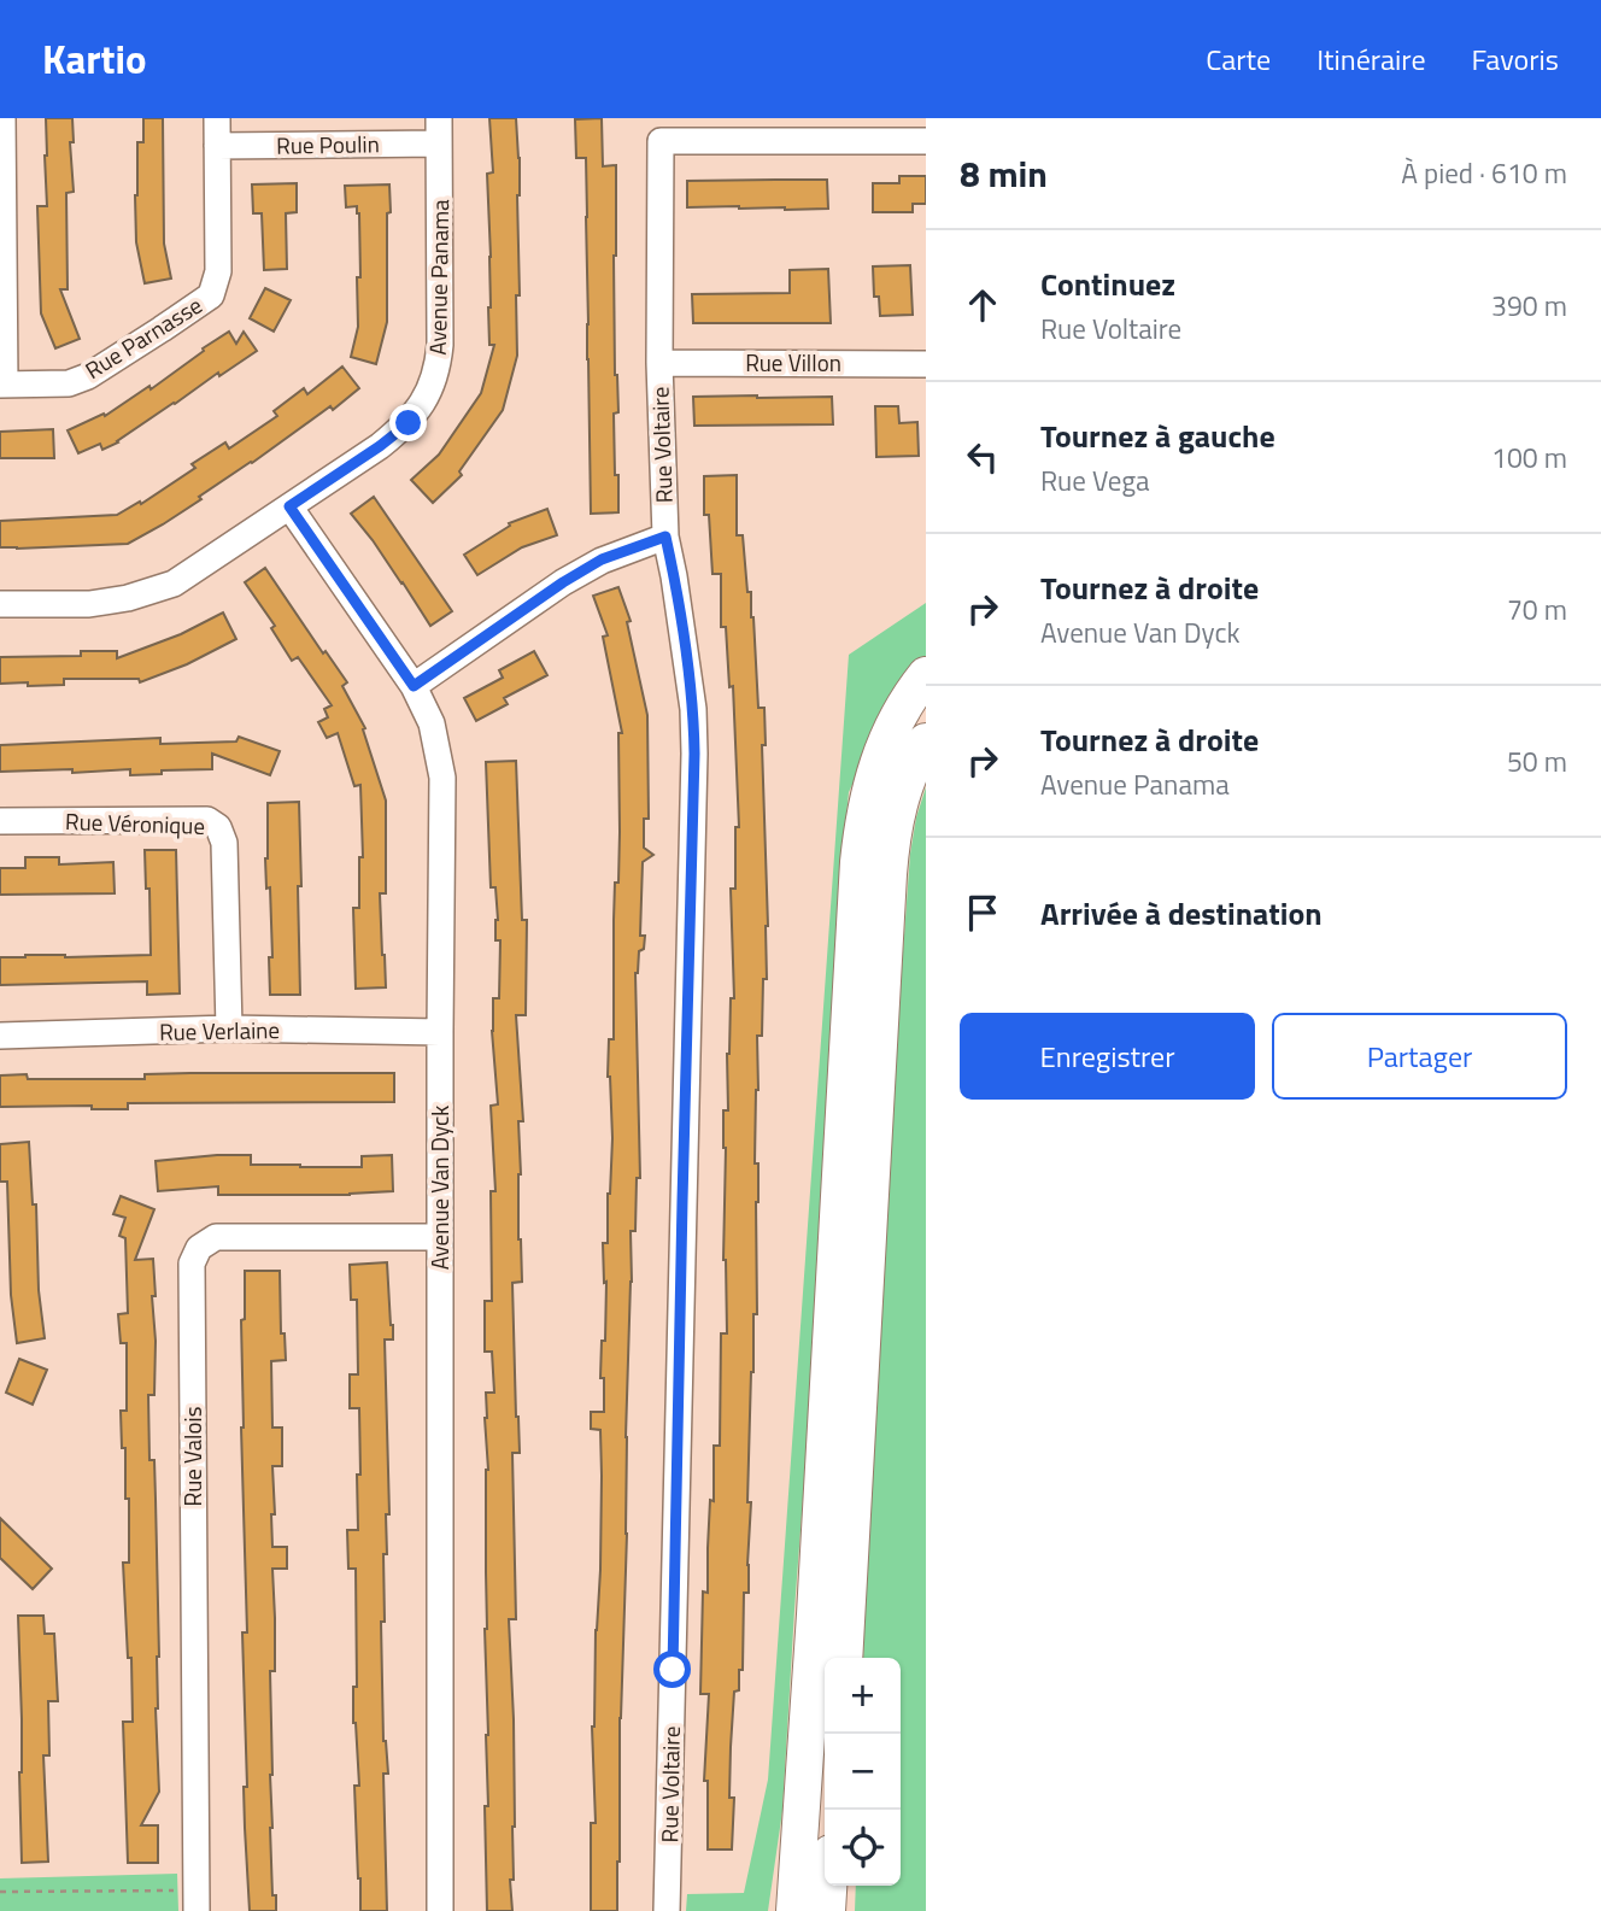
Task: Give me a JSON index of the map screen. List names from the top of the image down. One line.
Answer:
{"streets":{"street":["Rue Poulin","Avenue Panama","Rue Parnasse","Rue Villon","Rue Voltaire","Rue Véronique","Rue Verlaine","Avenue Van Dyck","Rue Valois"]},"crossings":[["Rue Poulin","Avenue Panama"],["Rue Poulin","Rue Parnasse"],["Avenue Panama","Avenue Van Dyck"],["Rue Villon","Rue Voltaire"],["Rue Véronique","Rue Verlaine"],["Rue Verlaine","Avenue Van Dyck"],["Avenue Van Dyck","Rue Valois"]],"page":{"header":"Kartio","nav":["Carte","Itinéraire","Favoris"],"heading":["8 min","À pied · 610 m"],"list":[["Continuez","Rue Voltaire","390 m"],["Tournez à gauche","Rue Vega","100 m"],["Tournez à droite","Avenue Van Dyck","70 m"],["Tournez à droite","Avenue Panama","50 m"],"Arrivée à destination"],"buttons":["Enregistrer","Partager"],"map_buttons":["+","−"]}}
